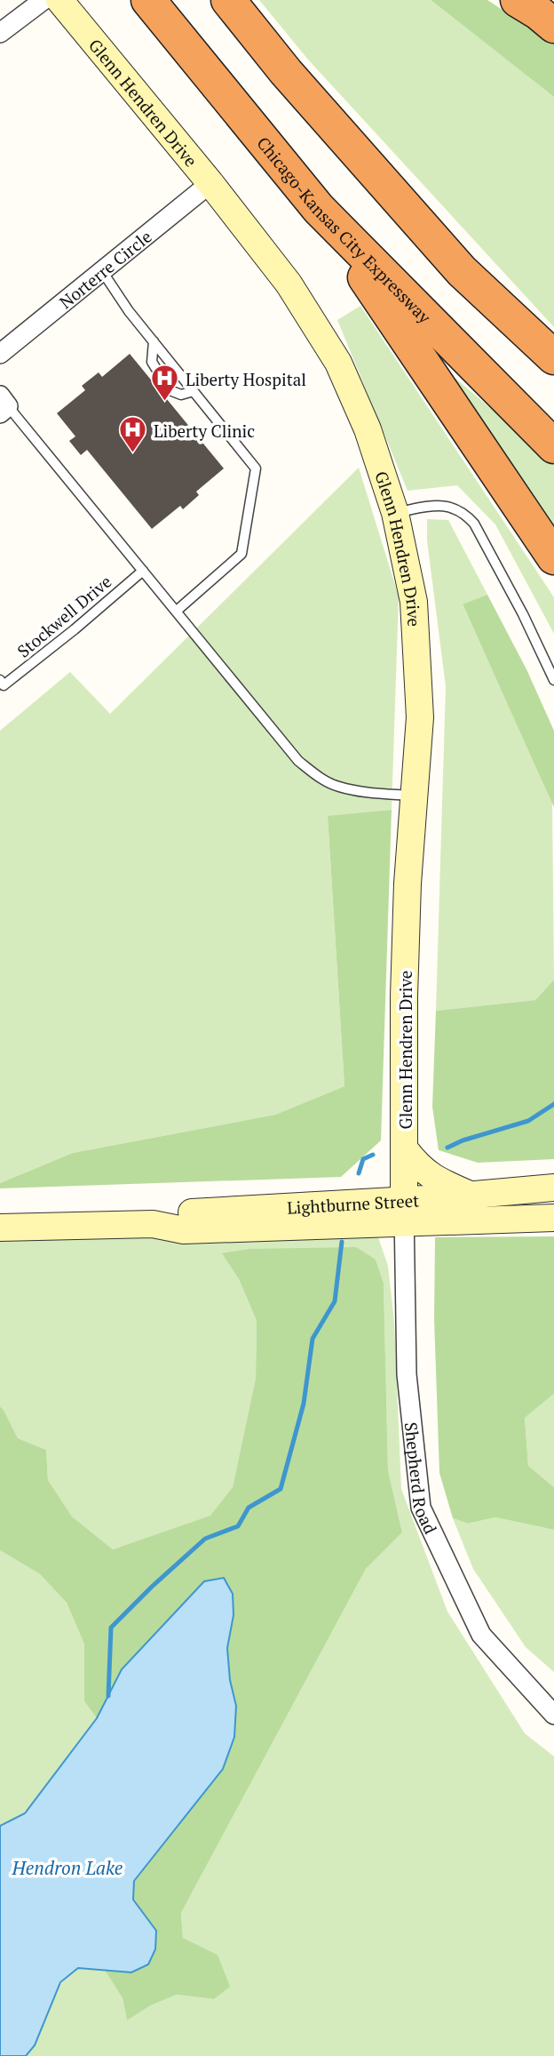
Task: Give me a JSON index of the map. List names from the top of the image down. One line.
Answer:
{"streets":{"highway":["Chicago-Kansas City Expressway"],"street":["Glenn Hendren Drive","Norterre Circle","Lightburne Street","Shepherd Road"],"lane":["Stockwell Drive"]},"crossings":[["Glenn Hendren Drive","Norterre Circle"],["Glenn Hendren Drive","Lightburne Street"],["Glenn Hendren Drive","Shepherd Road"],["Lightburne Street","Shepherd Road"]],"water":["Hendron Lake"],"places":{"hospital":["Liberty Hospital","Liberty Clinic"]}}
